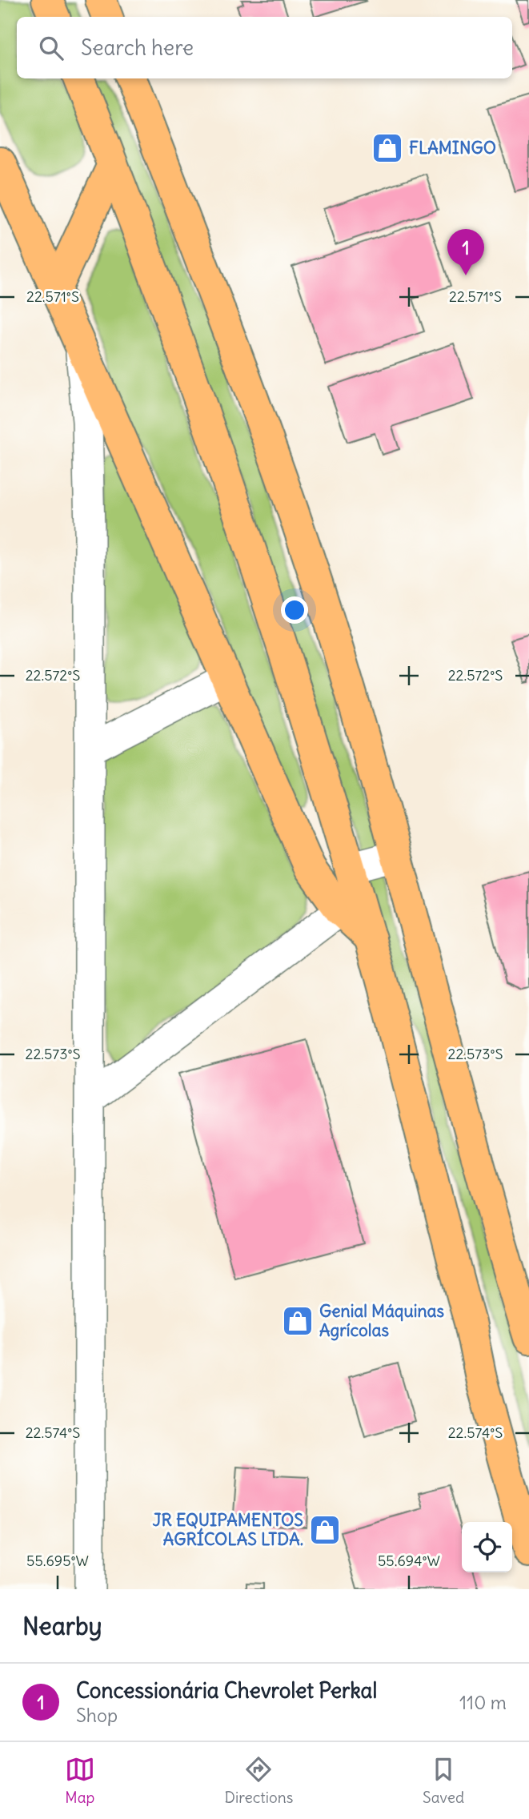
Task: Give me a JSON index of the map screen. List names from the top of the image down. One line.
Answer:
{"places":{"shop":["FLAMINGO","Genial Máquinas Agrícolas","JR EQUIPAMENTOS AGRÍCOLAS LTDA."]},"page":{"search":"Search here","pins":"1","heading":"Nearby","list":[{"mark":"1","name":"Concessionária Chevrolet Perkal","note":"Shop","value":"110 m"}],"nav":["Map","Directions","Saved"]},"coordinates":["22.571°S","22.572°S","22.573°S","22.574°S","55.695°W","55.694°W"]}
